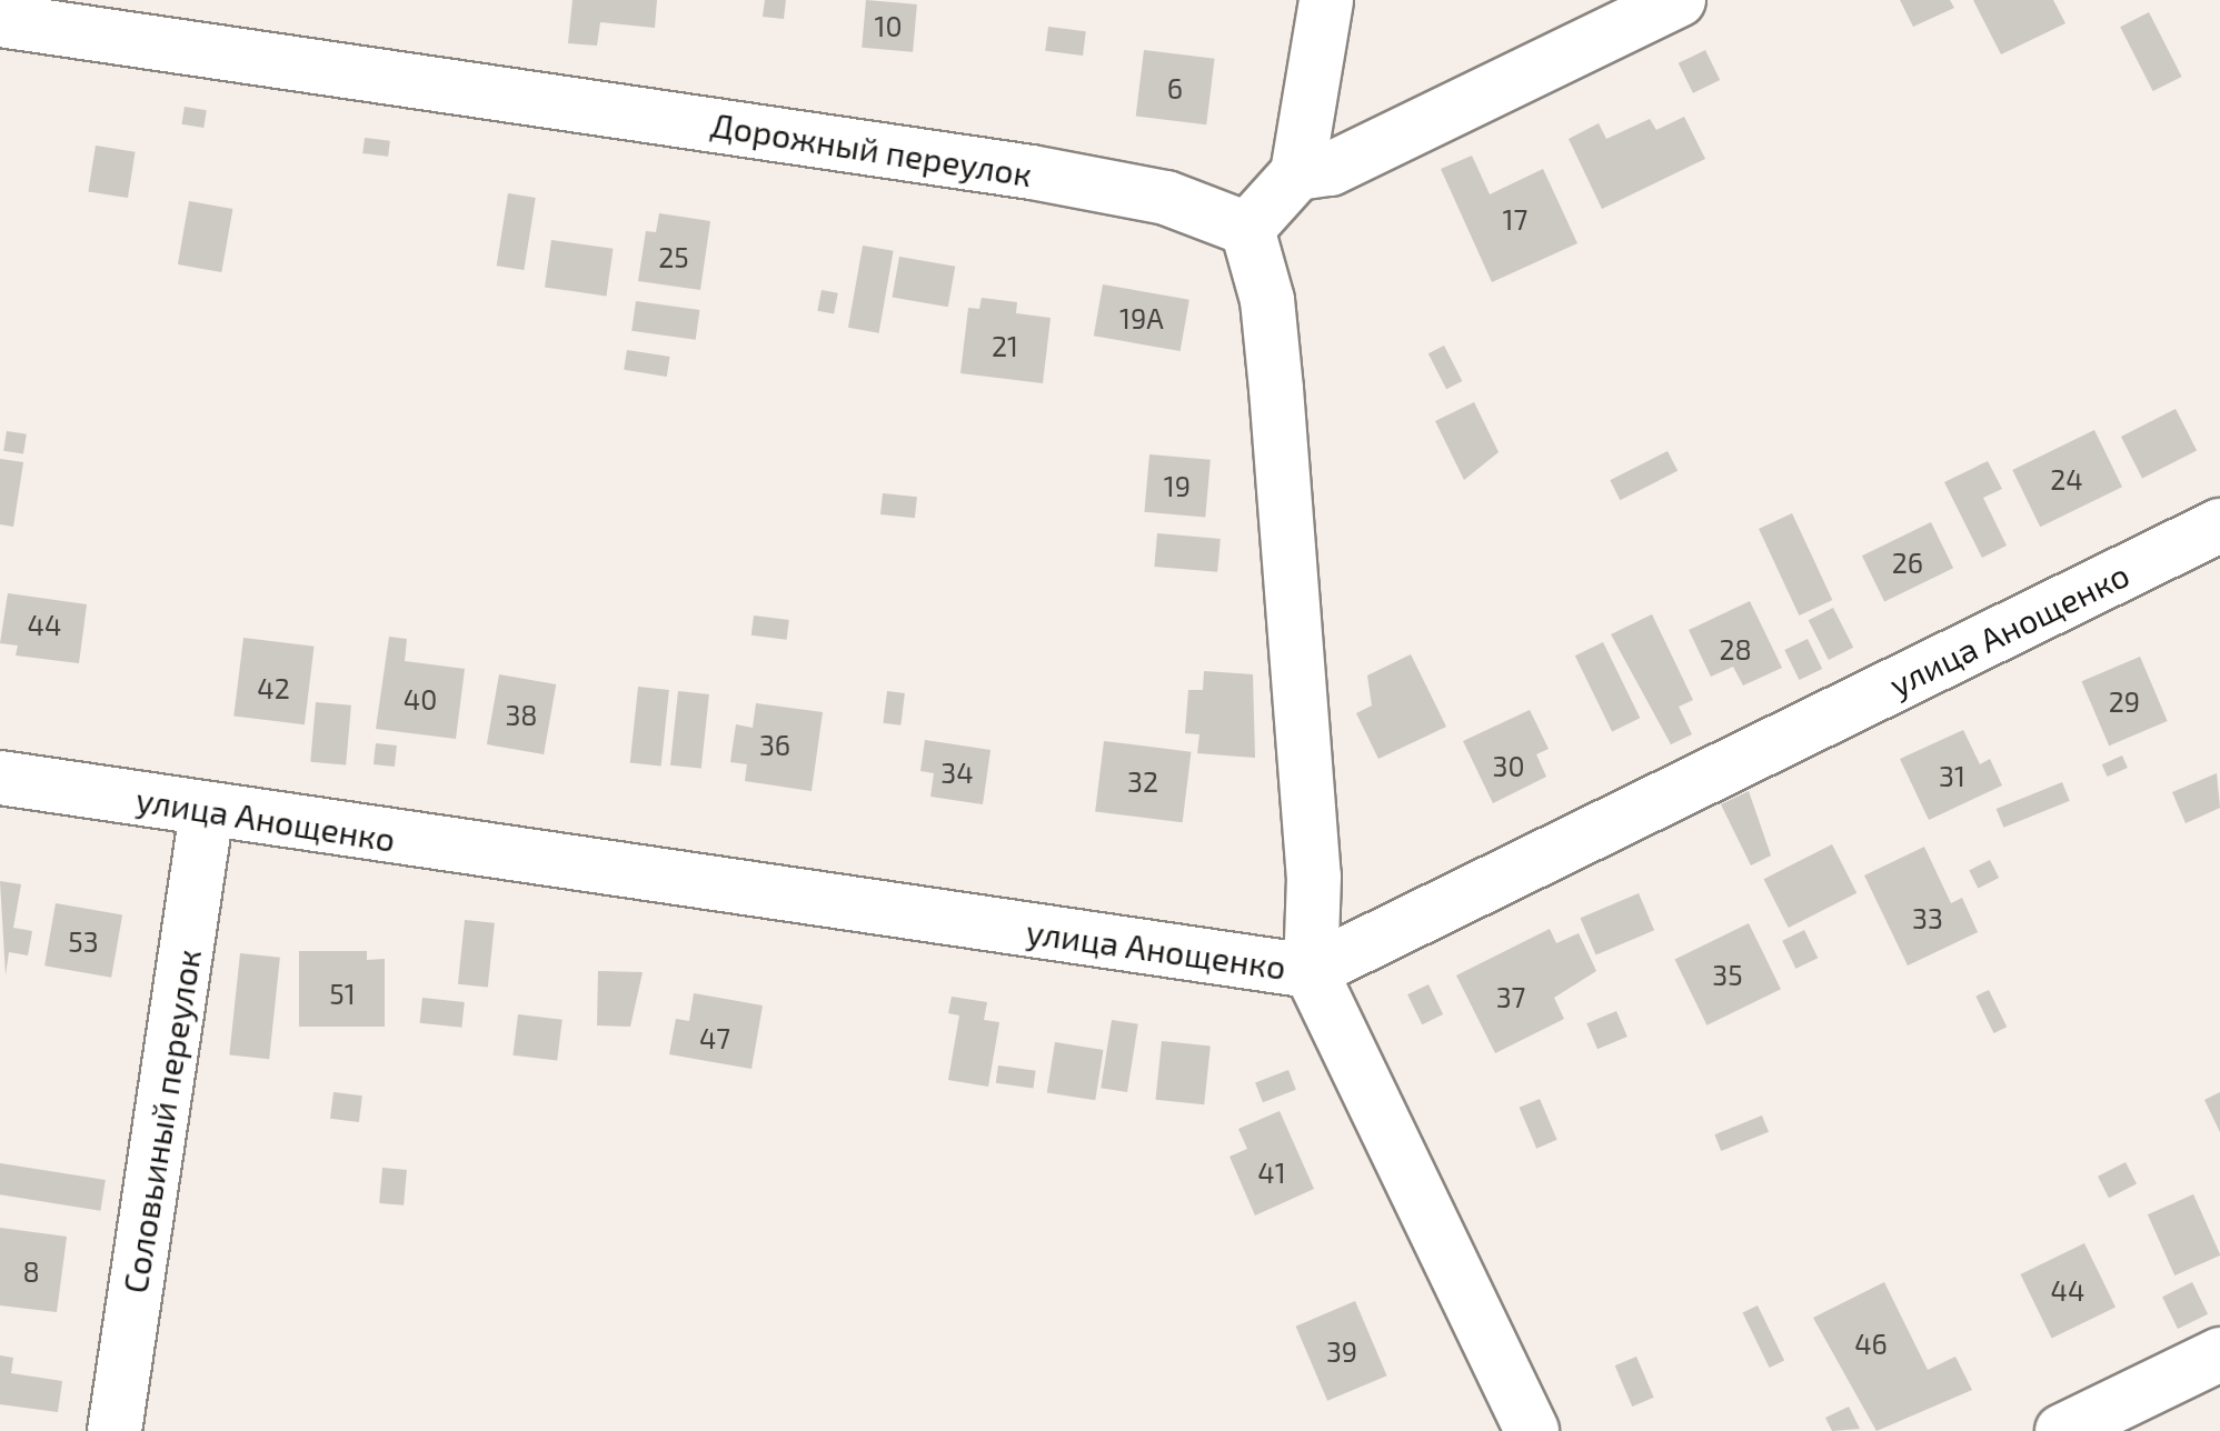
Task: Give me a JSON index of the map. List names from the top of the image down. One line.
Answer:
{"streets":{"street":["Дорожный переулок","улица Анощенко","Соловьиный переулок"]},"crossings":[["улица Анощенко","Соловьиный переулок"]],"house_numbers":["10","6","17","25","19А","21","24","19","26","44","28","42","40","29","38","36","30","34","31","32","33","53","35","51","37","47","41","8","44","46","39"]}
